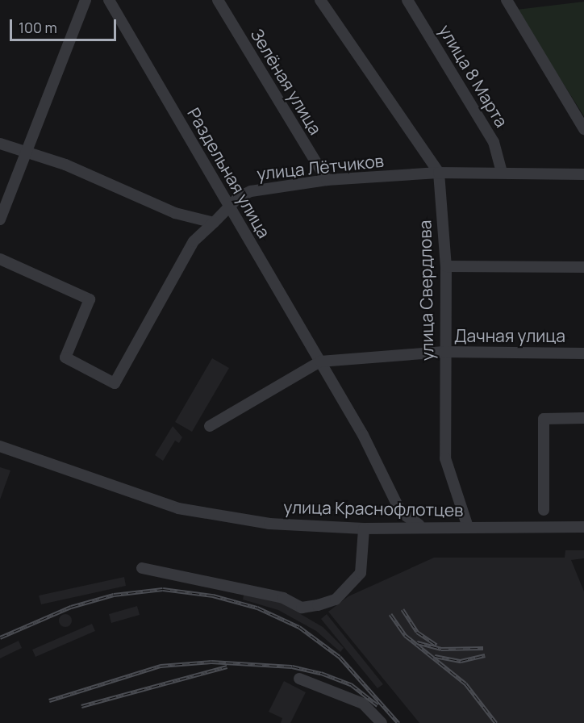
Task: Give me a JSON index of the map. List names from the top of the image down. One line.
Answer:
{"streets":{"street":["улица 8 Марта","Зелёная улица","улица Лётчиков","Раздельная улица","улица Свердлова","Дачная улица","улица Краснофлотцев"]},"crossings":[["улица 8 Марта","улица Лётчиков"],["Зелёная улица","улица Лётчиков"],["улица Лётчиков","Раздельная улица"],["улица Лётчиков","улица Свердлова"],["Раздельная улица","Дачная улица"],["Раздельная улица","улица Краснофлотцев"],["улица Свердлова","Дачная улица"],["улица Свердлова","улица Краснофлотцев"]],"scale_bar":"100 m"}
